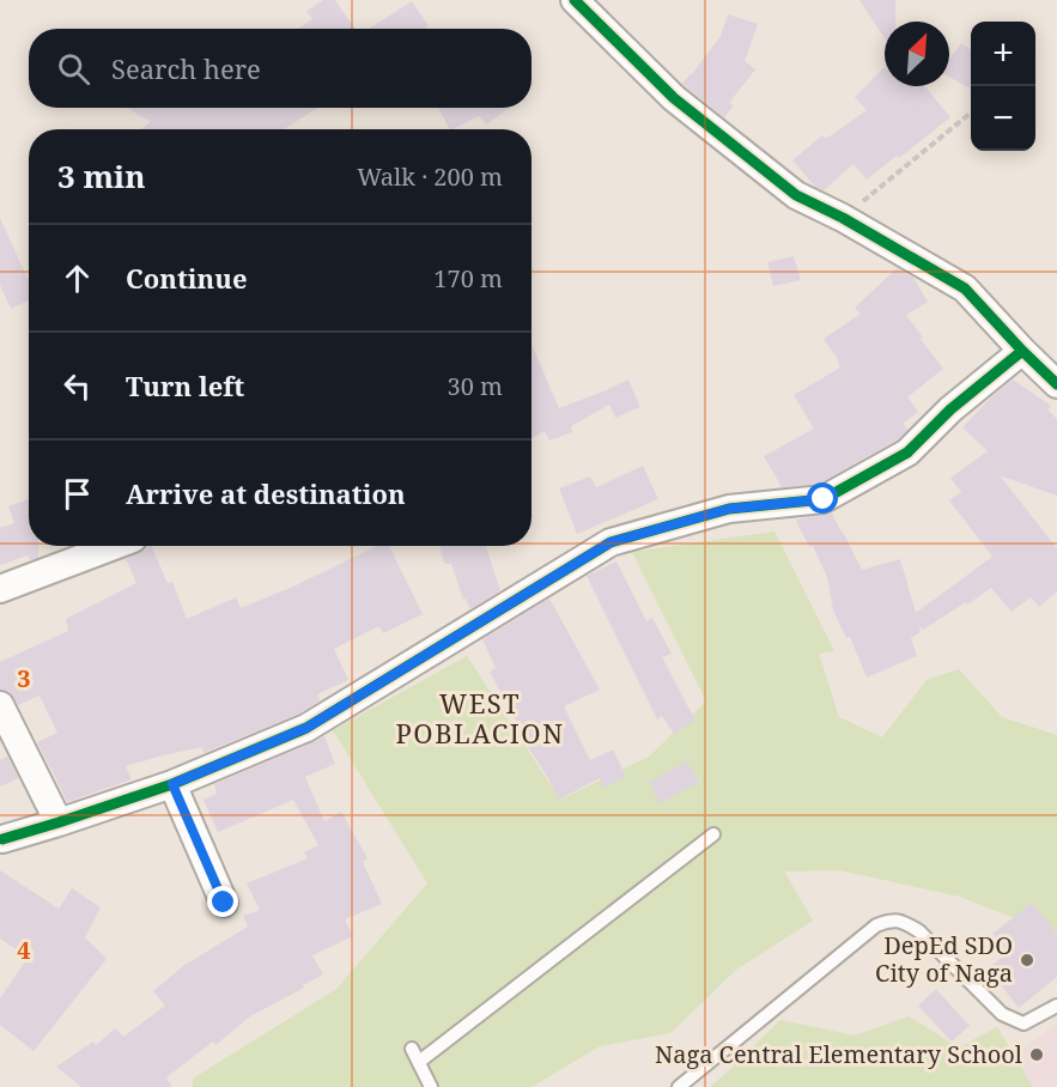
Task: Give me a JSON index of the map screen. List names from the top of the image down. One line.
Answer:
{"districts":["WEST POBLACION"],"places":["DepEd SDO City of Naga","Naga Central Elementary School"],"north":"top right","page":{"map_buttons":["+","−"],"search":"Search here","heading":["3 min","Walk · 200 m"],"list":[["Continue","170 m"],["Turn left","30 m"],"Arrive at destination"]},"grid":{"rows":["3","4"]}}
